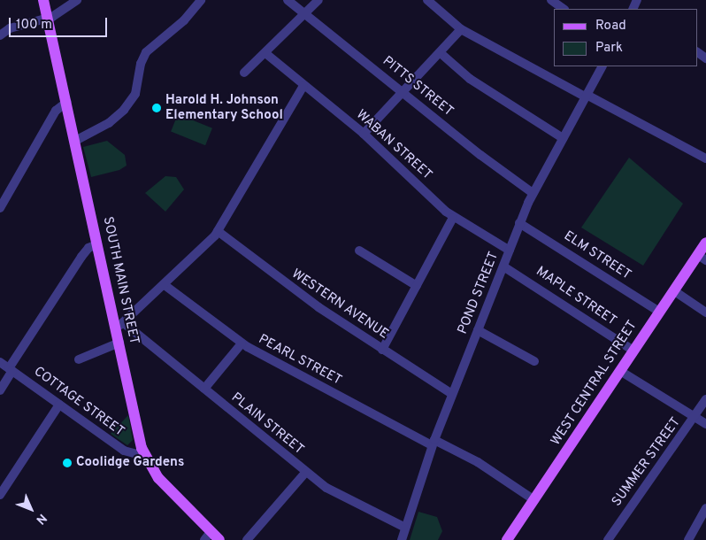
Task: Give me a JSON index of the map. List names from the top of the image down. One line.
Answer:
{"streets":{"main road":["SOUTH MAIN STREET","WEST CENTRAL STREET"],"street":["PITTS STREET","WABAN STREET","ELM STREET","POND STREET","MAPLE STREET","WESTERN AVENUE","PEARL STREET","COTTAGE STREET","PLAIN STREET","SUMMER STREET"]},"crossings":[["PITTS STREET","POND STREET"],["WABAN STREET","POND STREET"],["ELM STREET","POND STREET"],["ELM STREET","WEST CENTRAL STREET"],["SOUTH MAIN STREET","COTTAGE STREET"],["SOUTH MAIN STREET","PLAIN STREET"],["POND STREET","MAPLE STREET"],["POND STREET","WESTERN AVENUE"],["POND STREET","PEARL STREET"],["POND STREET","PLAIN STREET"],["MAPLE STREET","WEST CENTRAL STREET"],["PEARL STREET","WEST CENTRAL STREET"]],"places":["Harold H. Johnson Elementary School","Coolidge Gardens"],"legend":["Road","Park"],"scale_bar":"100 m","north":"bottom right"}
